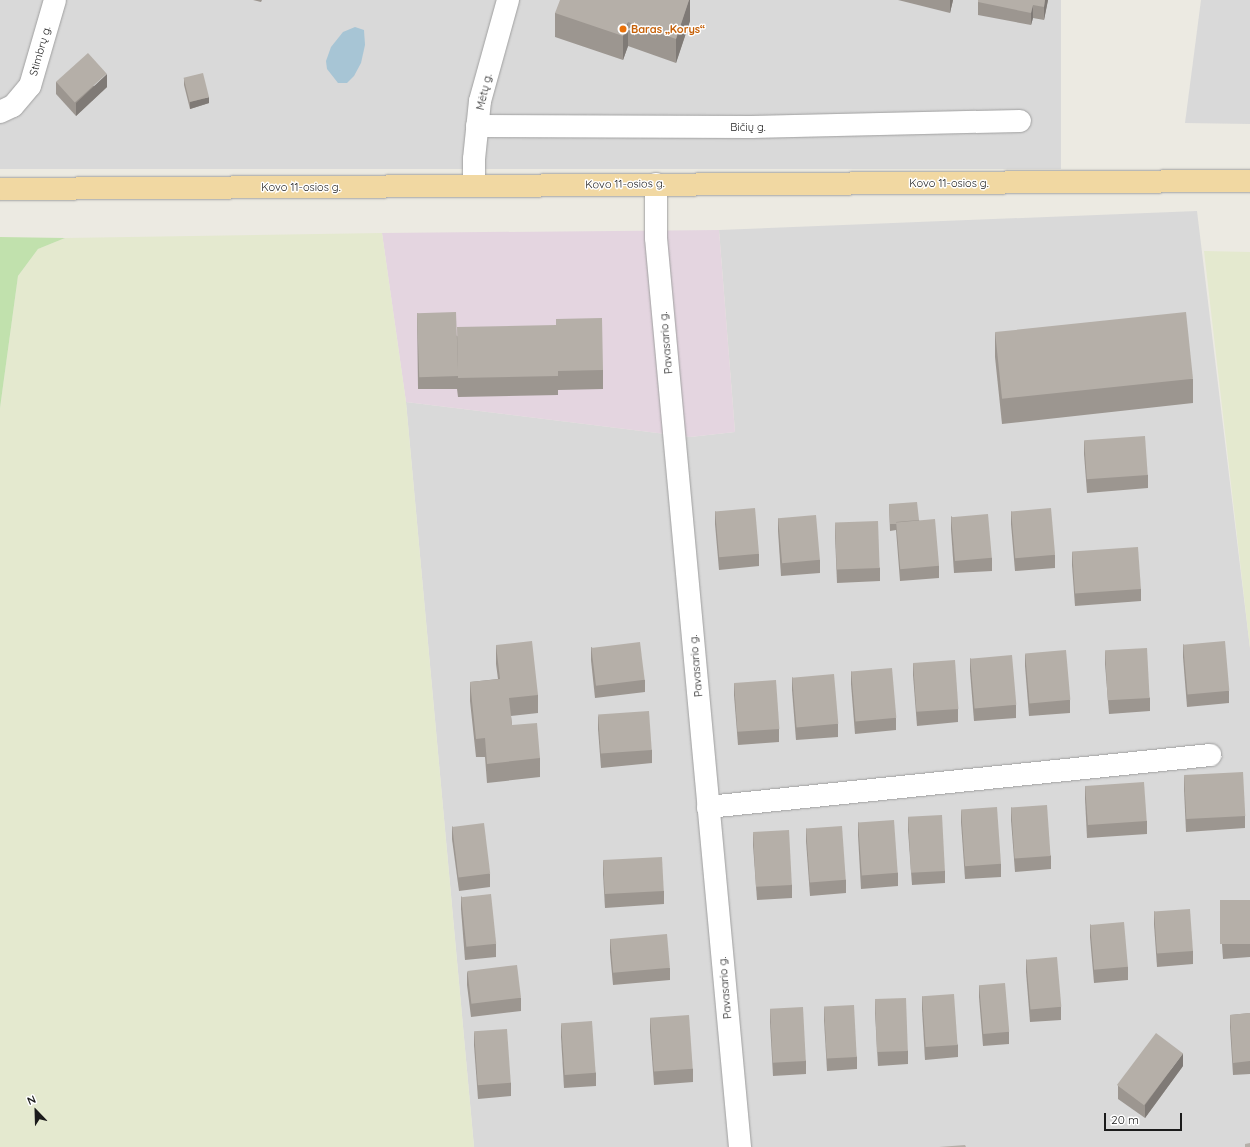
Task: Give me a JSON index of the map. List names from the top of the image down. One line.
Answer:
{"streets":{"main road":["Kovo 11-osios g."],"street":["Stimbrų g.","Mėtų g.","Bičių g.","Pavasario g."]},"crossings":[["Mėtų g.","Bičių g."],["Mėtų g.","Kovo 11-osios g."],["Kovo 11-osios g.","Pavasario g."]],"places":["Baras „Korys“"],"scale_bar":"20 m","north":"top left"}
